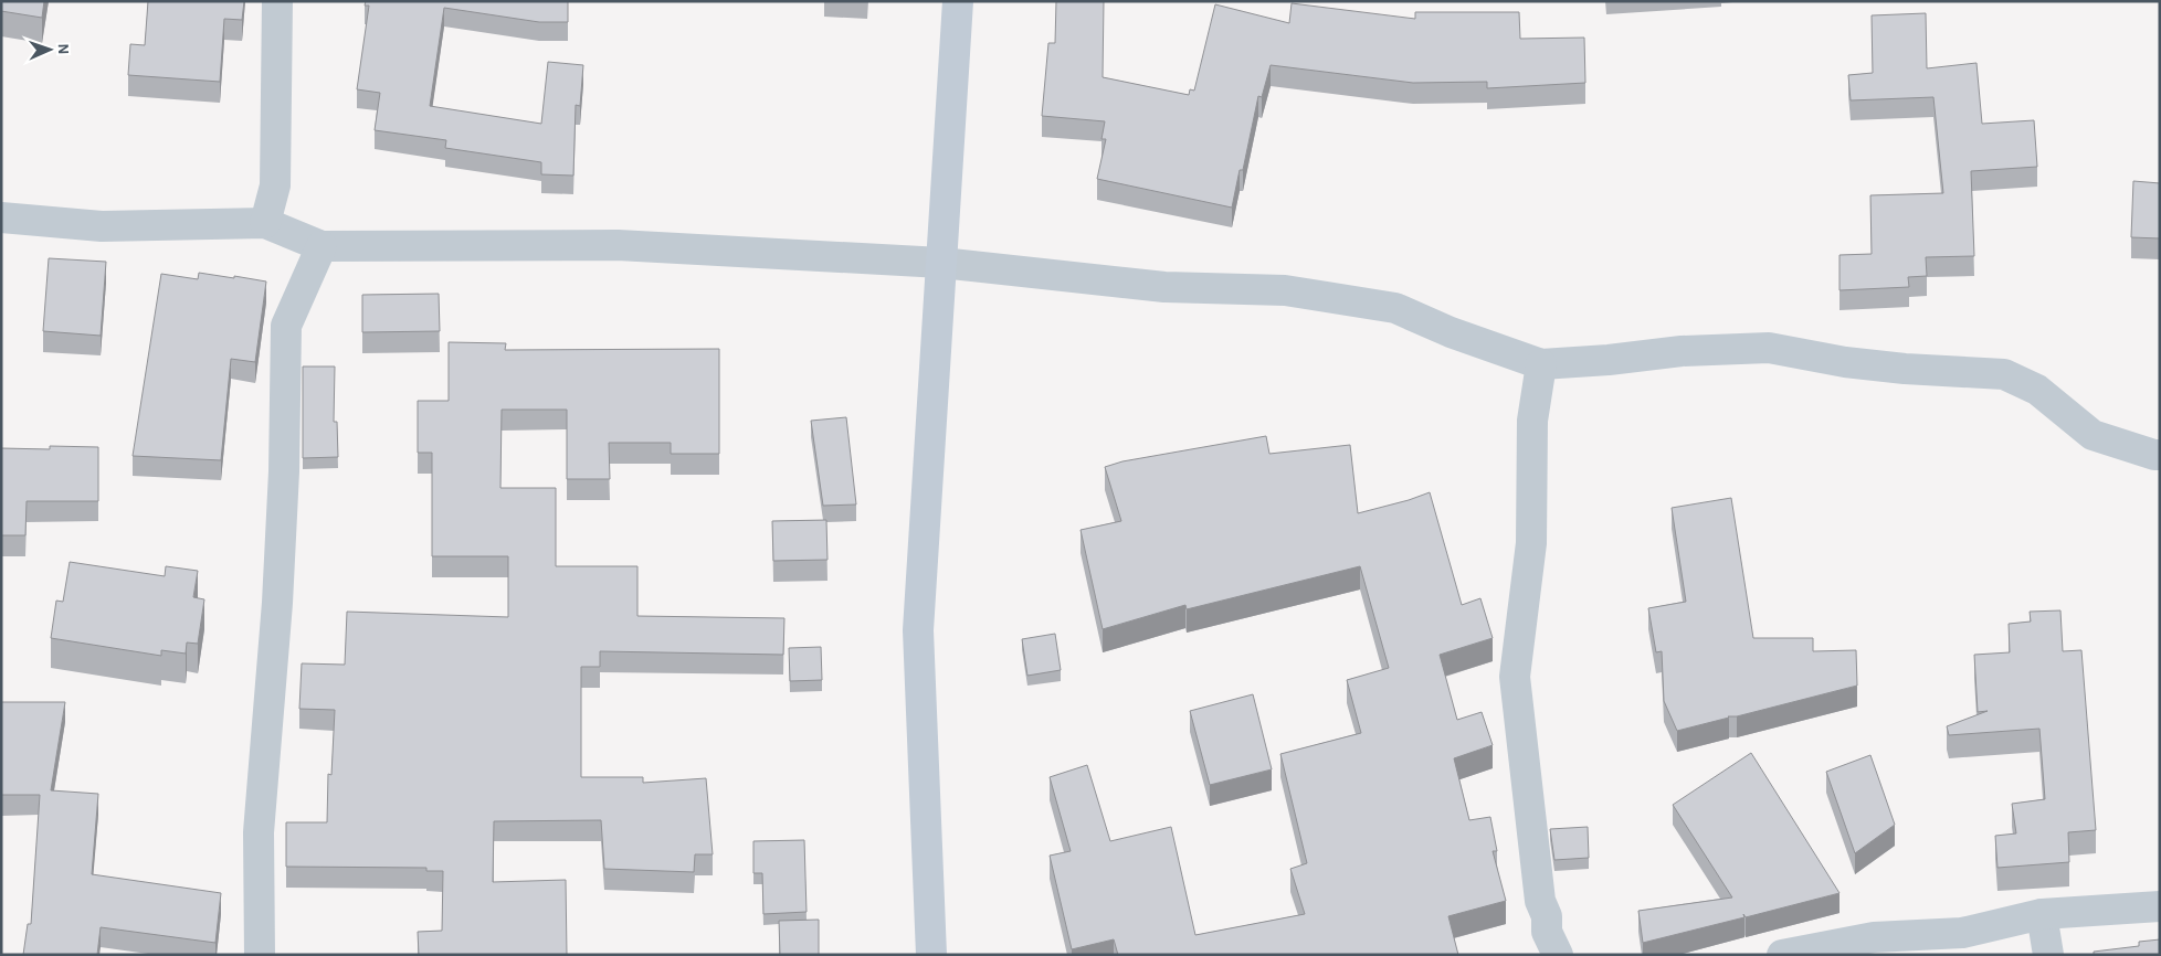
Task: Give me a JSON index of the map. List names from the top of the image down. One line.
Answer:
{"north":"right"}
